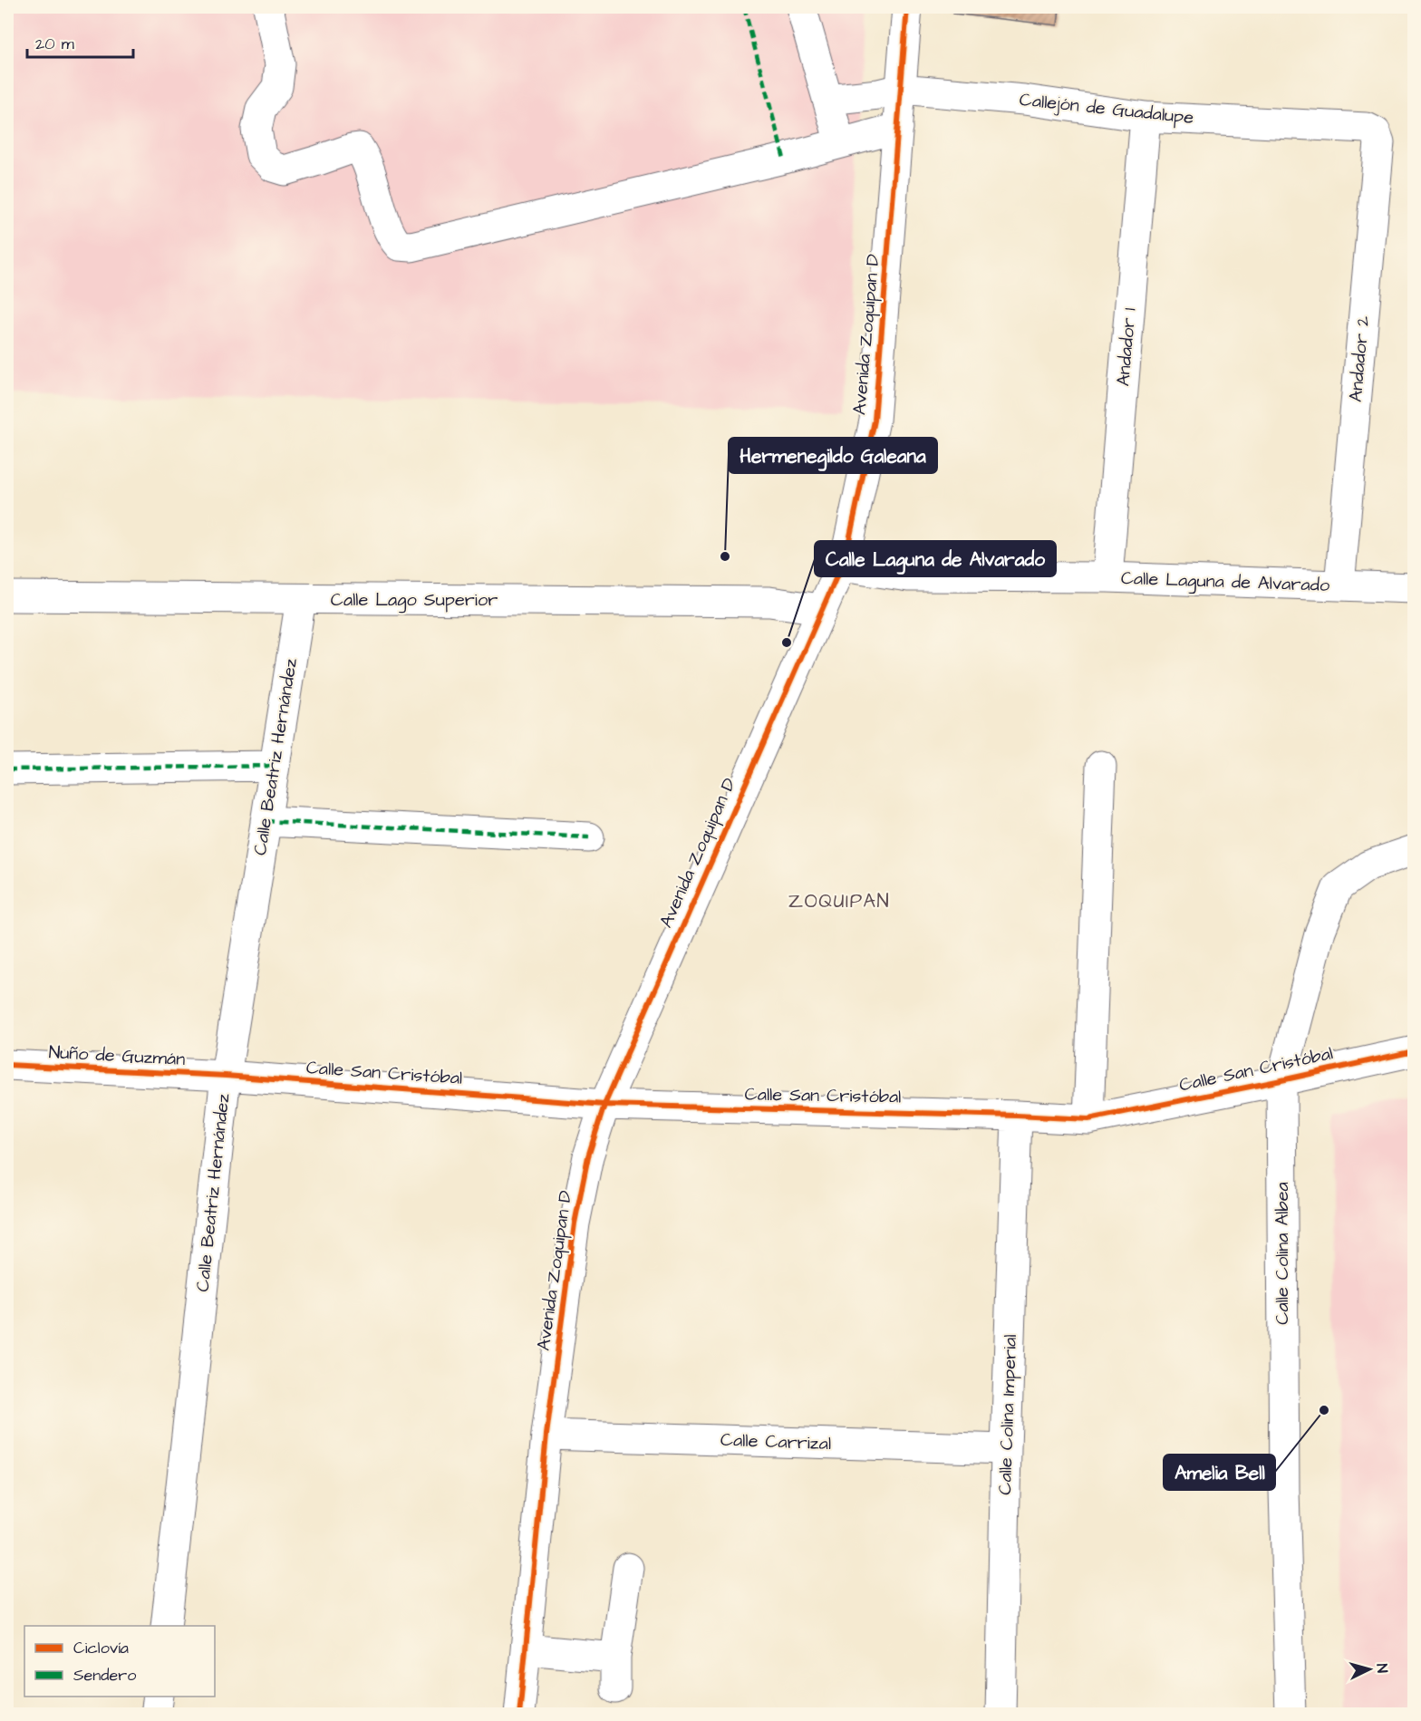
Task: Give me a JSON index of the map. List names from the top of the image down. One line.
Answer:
{"streets":{"street":["Callejón de Guadalupe","Avenida Zoquipan D","Andador 1","Andador 2","Calle Laguna de Alvarado","Calle Lago Superior","Calle Beatriz Hernández","Nuño de Guzmán","Calle San Cristóbal","Calle Colina Albea","Calle Colina Imperial","Calle Carrizal"]},"crossings":[["Callejón de Guadalupe","Avenida Zoquipan D"],["Callejón de Guadalupe","Andador 1"],["Callejón de Guadalupe","Andador 2"],["Avenida Zoquipan D","Calle Laguna de Alvarado"],["Avenida Zoquipan D","Calle Lago Superior"],["Avenida Zoquipan D","Calle San Cristóbal"],["Avenida Zoquipan D","Calle Carrizal"],["Andador 1","Calle Laguna de Alvarado"],["Andador 2","Calle Laguna de Alvarado"],["Calle Lago Superior","Calle Beatriz Hernández"],["Calle Beatriz Hernández","Nuño de Guzmán"],["Calle Beatriz Hernández","Calle San Cristóbal"],["Nuño de Guzmán","Calle San Cristóbal"],["Calle San Cristóbal","Calle Colina Albea"],["Calle San Cristóbal","Calle Colina Imperial"],["Calle Colina Imperial","Calle Carrizal"]],"districts":["ZOQUIPAN"],"places":["Hermenegildo Galeana","Calle Laguna de Alvarado","Amelia Bell"],"legend":["Ciclovía","Sendero"],"scale_bar":"20 m","north":"right"}
